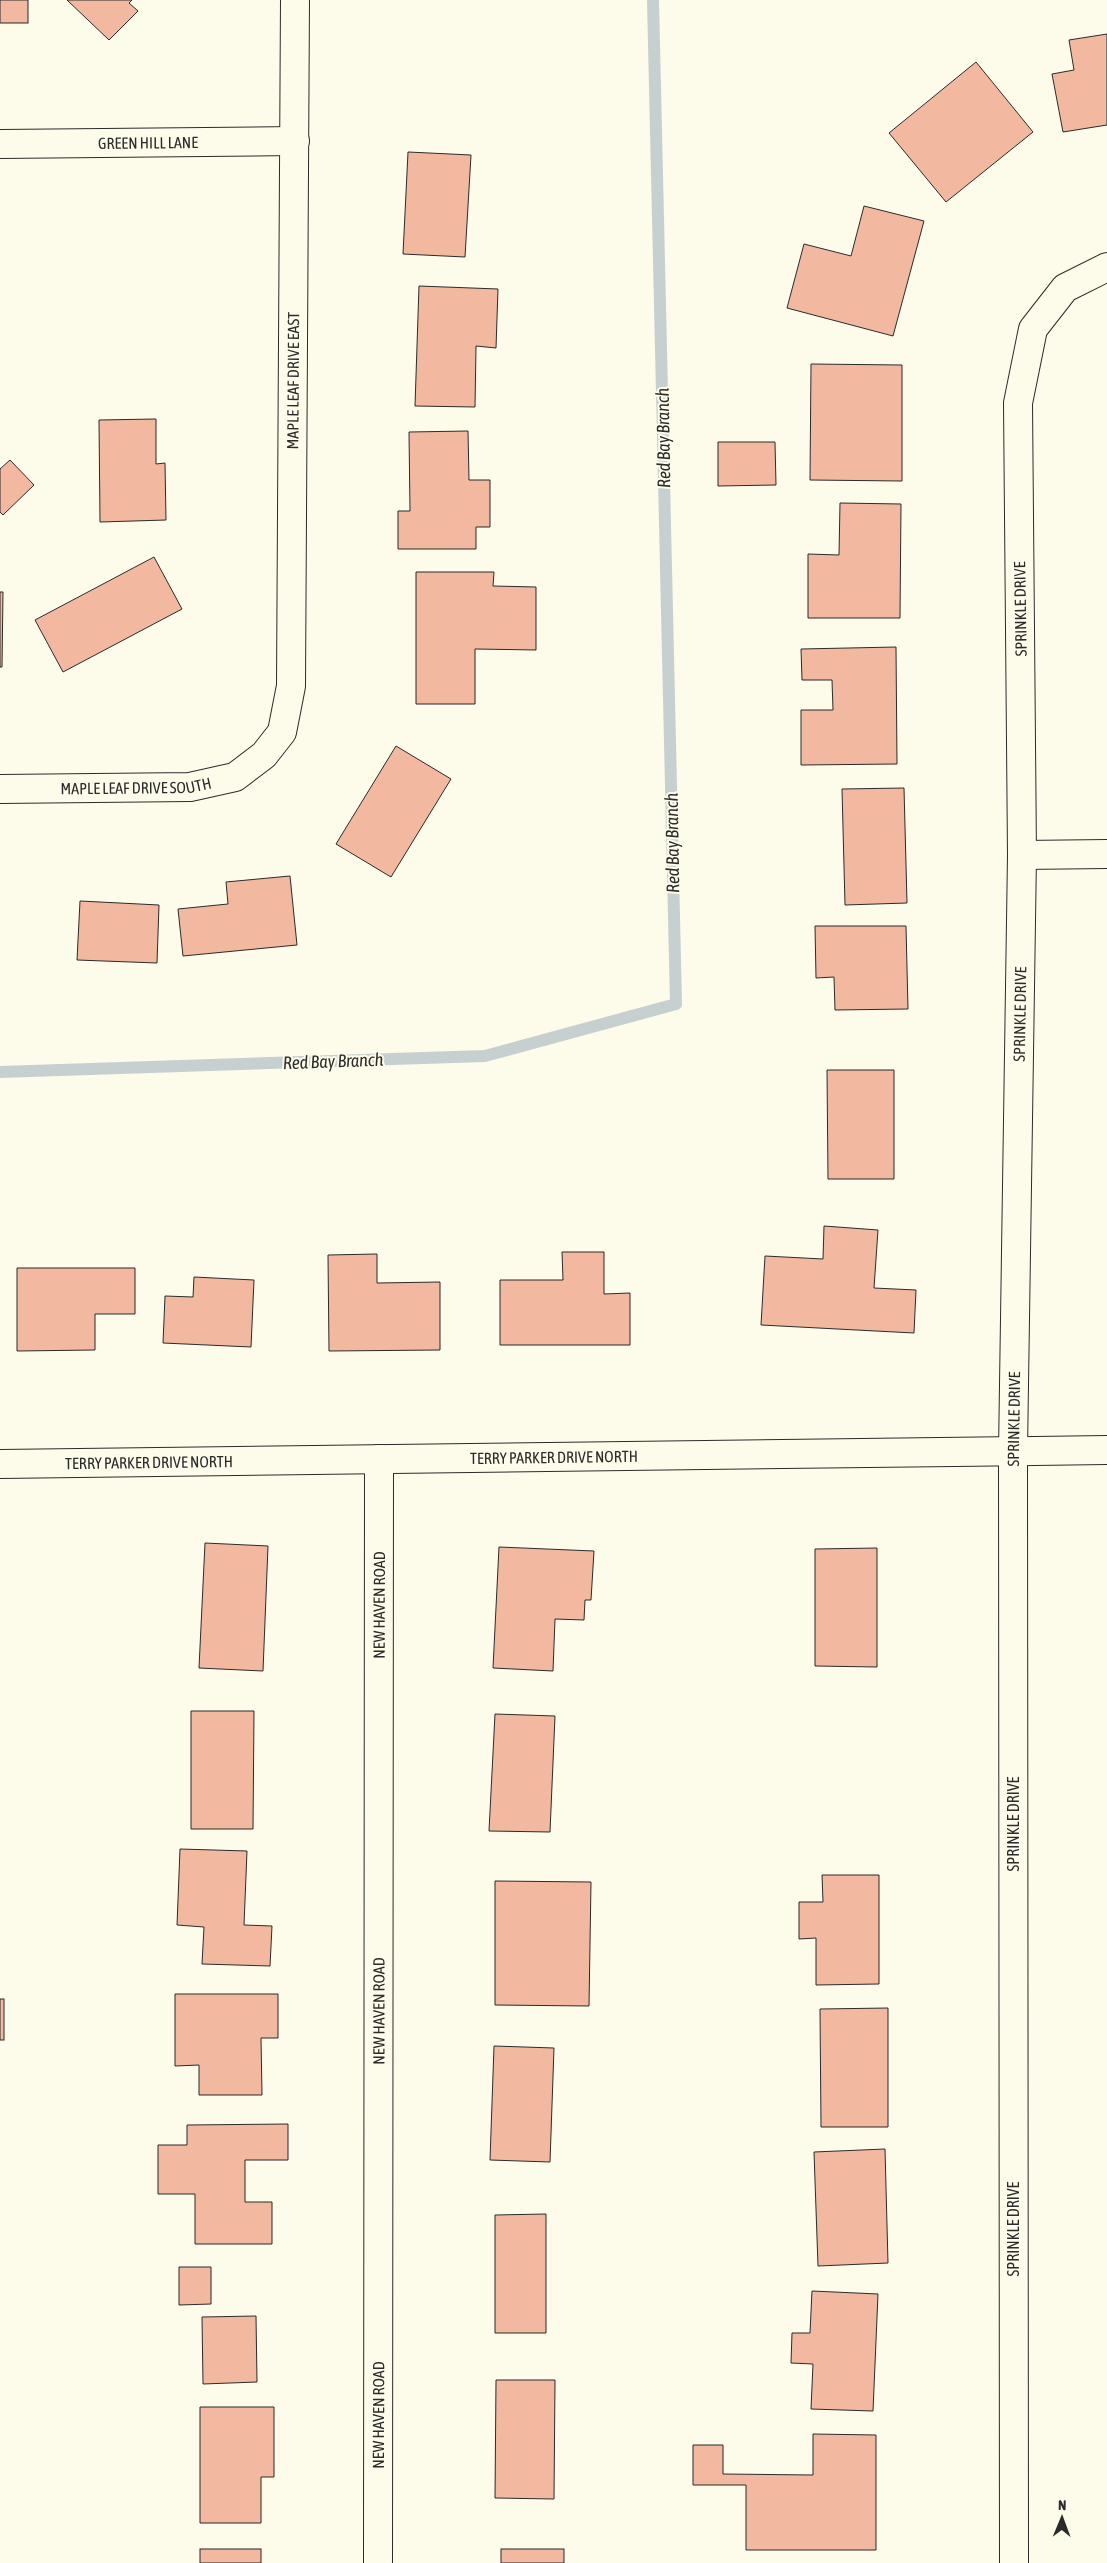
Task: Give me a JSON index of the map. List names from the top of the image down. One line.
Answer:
{"streets":{"street":["GREEN HILL LANE","MAPLE LEAF DRIVE EAST","SPRINKLE DRIVE","MAPLE LEAF DRIVE SOUTH","TERRY PARKER DRIVE NORTH","NEW HAVEN ROAD"]},"crossings":[["GREEN HILL LANE","MAPLE LEAF DRIVE EAST"],["MAPLE LEAF DRIVE EAST","MAPLE LEAF DRIVE SOUTH"],["SPRINKLE DRIVE","TERRY PARKER DRIVE NORTH"],["TERRY PARKER DRIVE NORTH","NEW HAVEN ROAD"]],"water":["Red Bay Branch"],"north":"top"}
